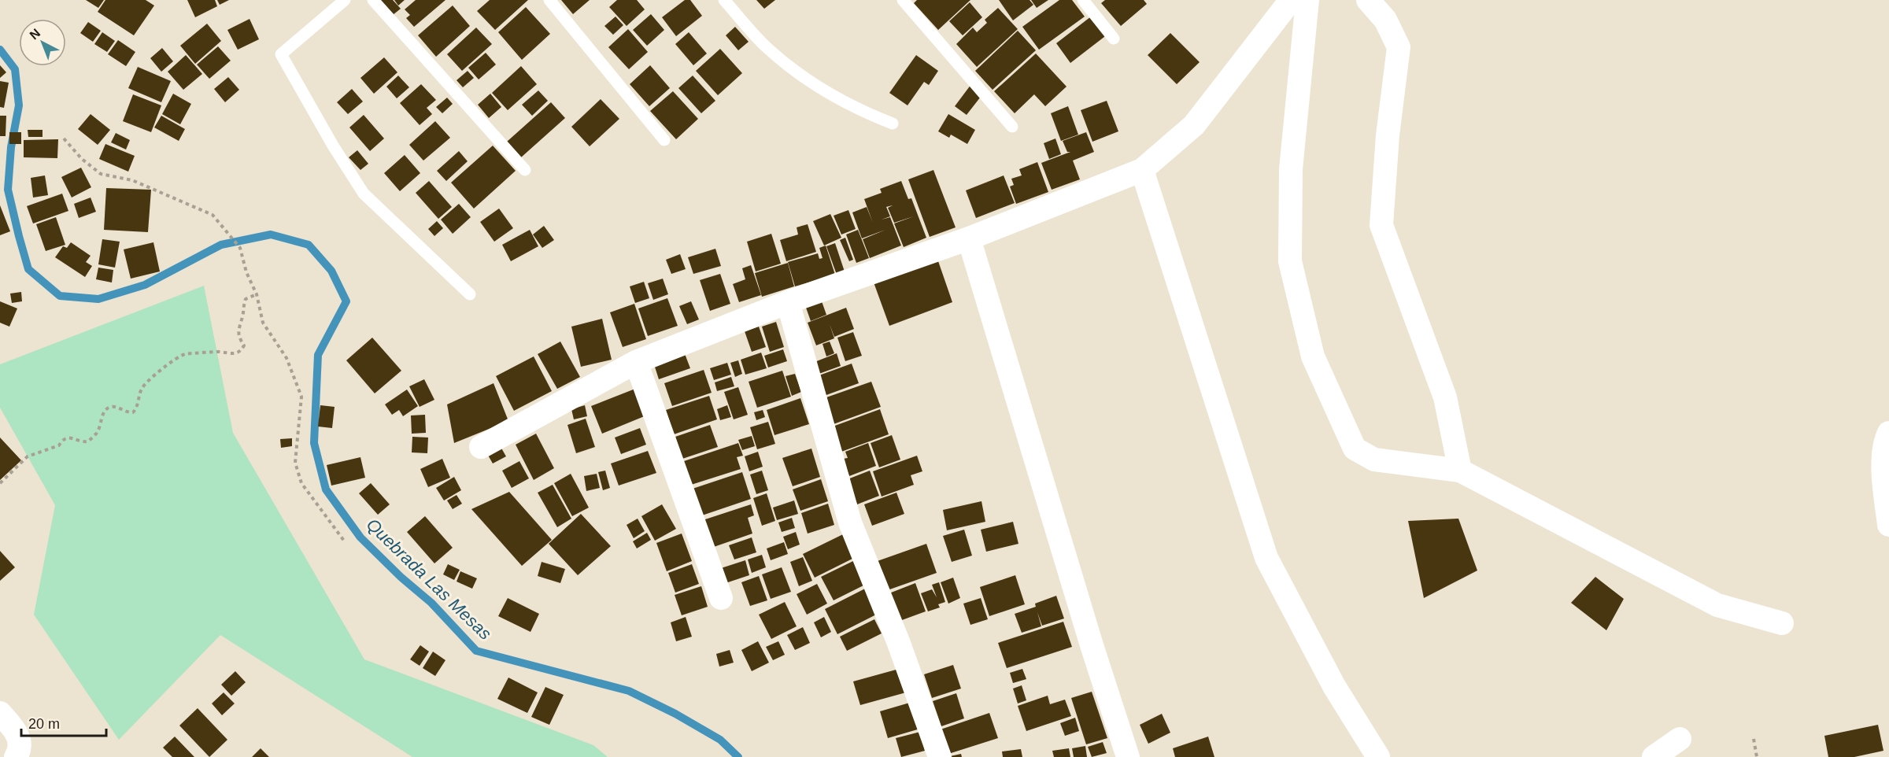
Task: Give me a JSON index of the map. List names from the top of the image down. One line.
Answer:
{"water":["Quebrada Las Mesas"],"scale_bar":"20 m","north":"top left"}
